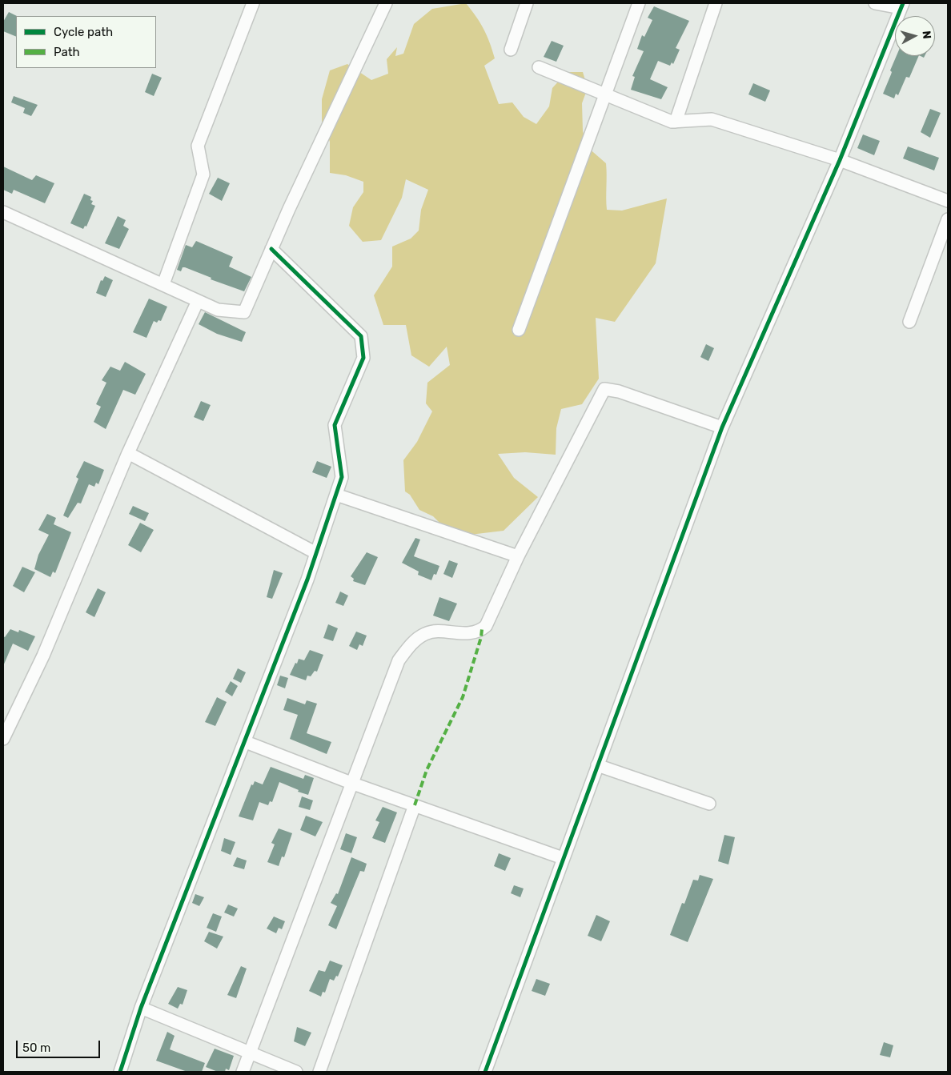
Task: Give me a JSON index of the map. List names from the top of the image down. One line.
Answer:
{"legend":["Cycle path","Path"],"scale_bar":"50 m","north":"right"}
